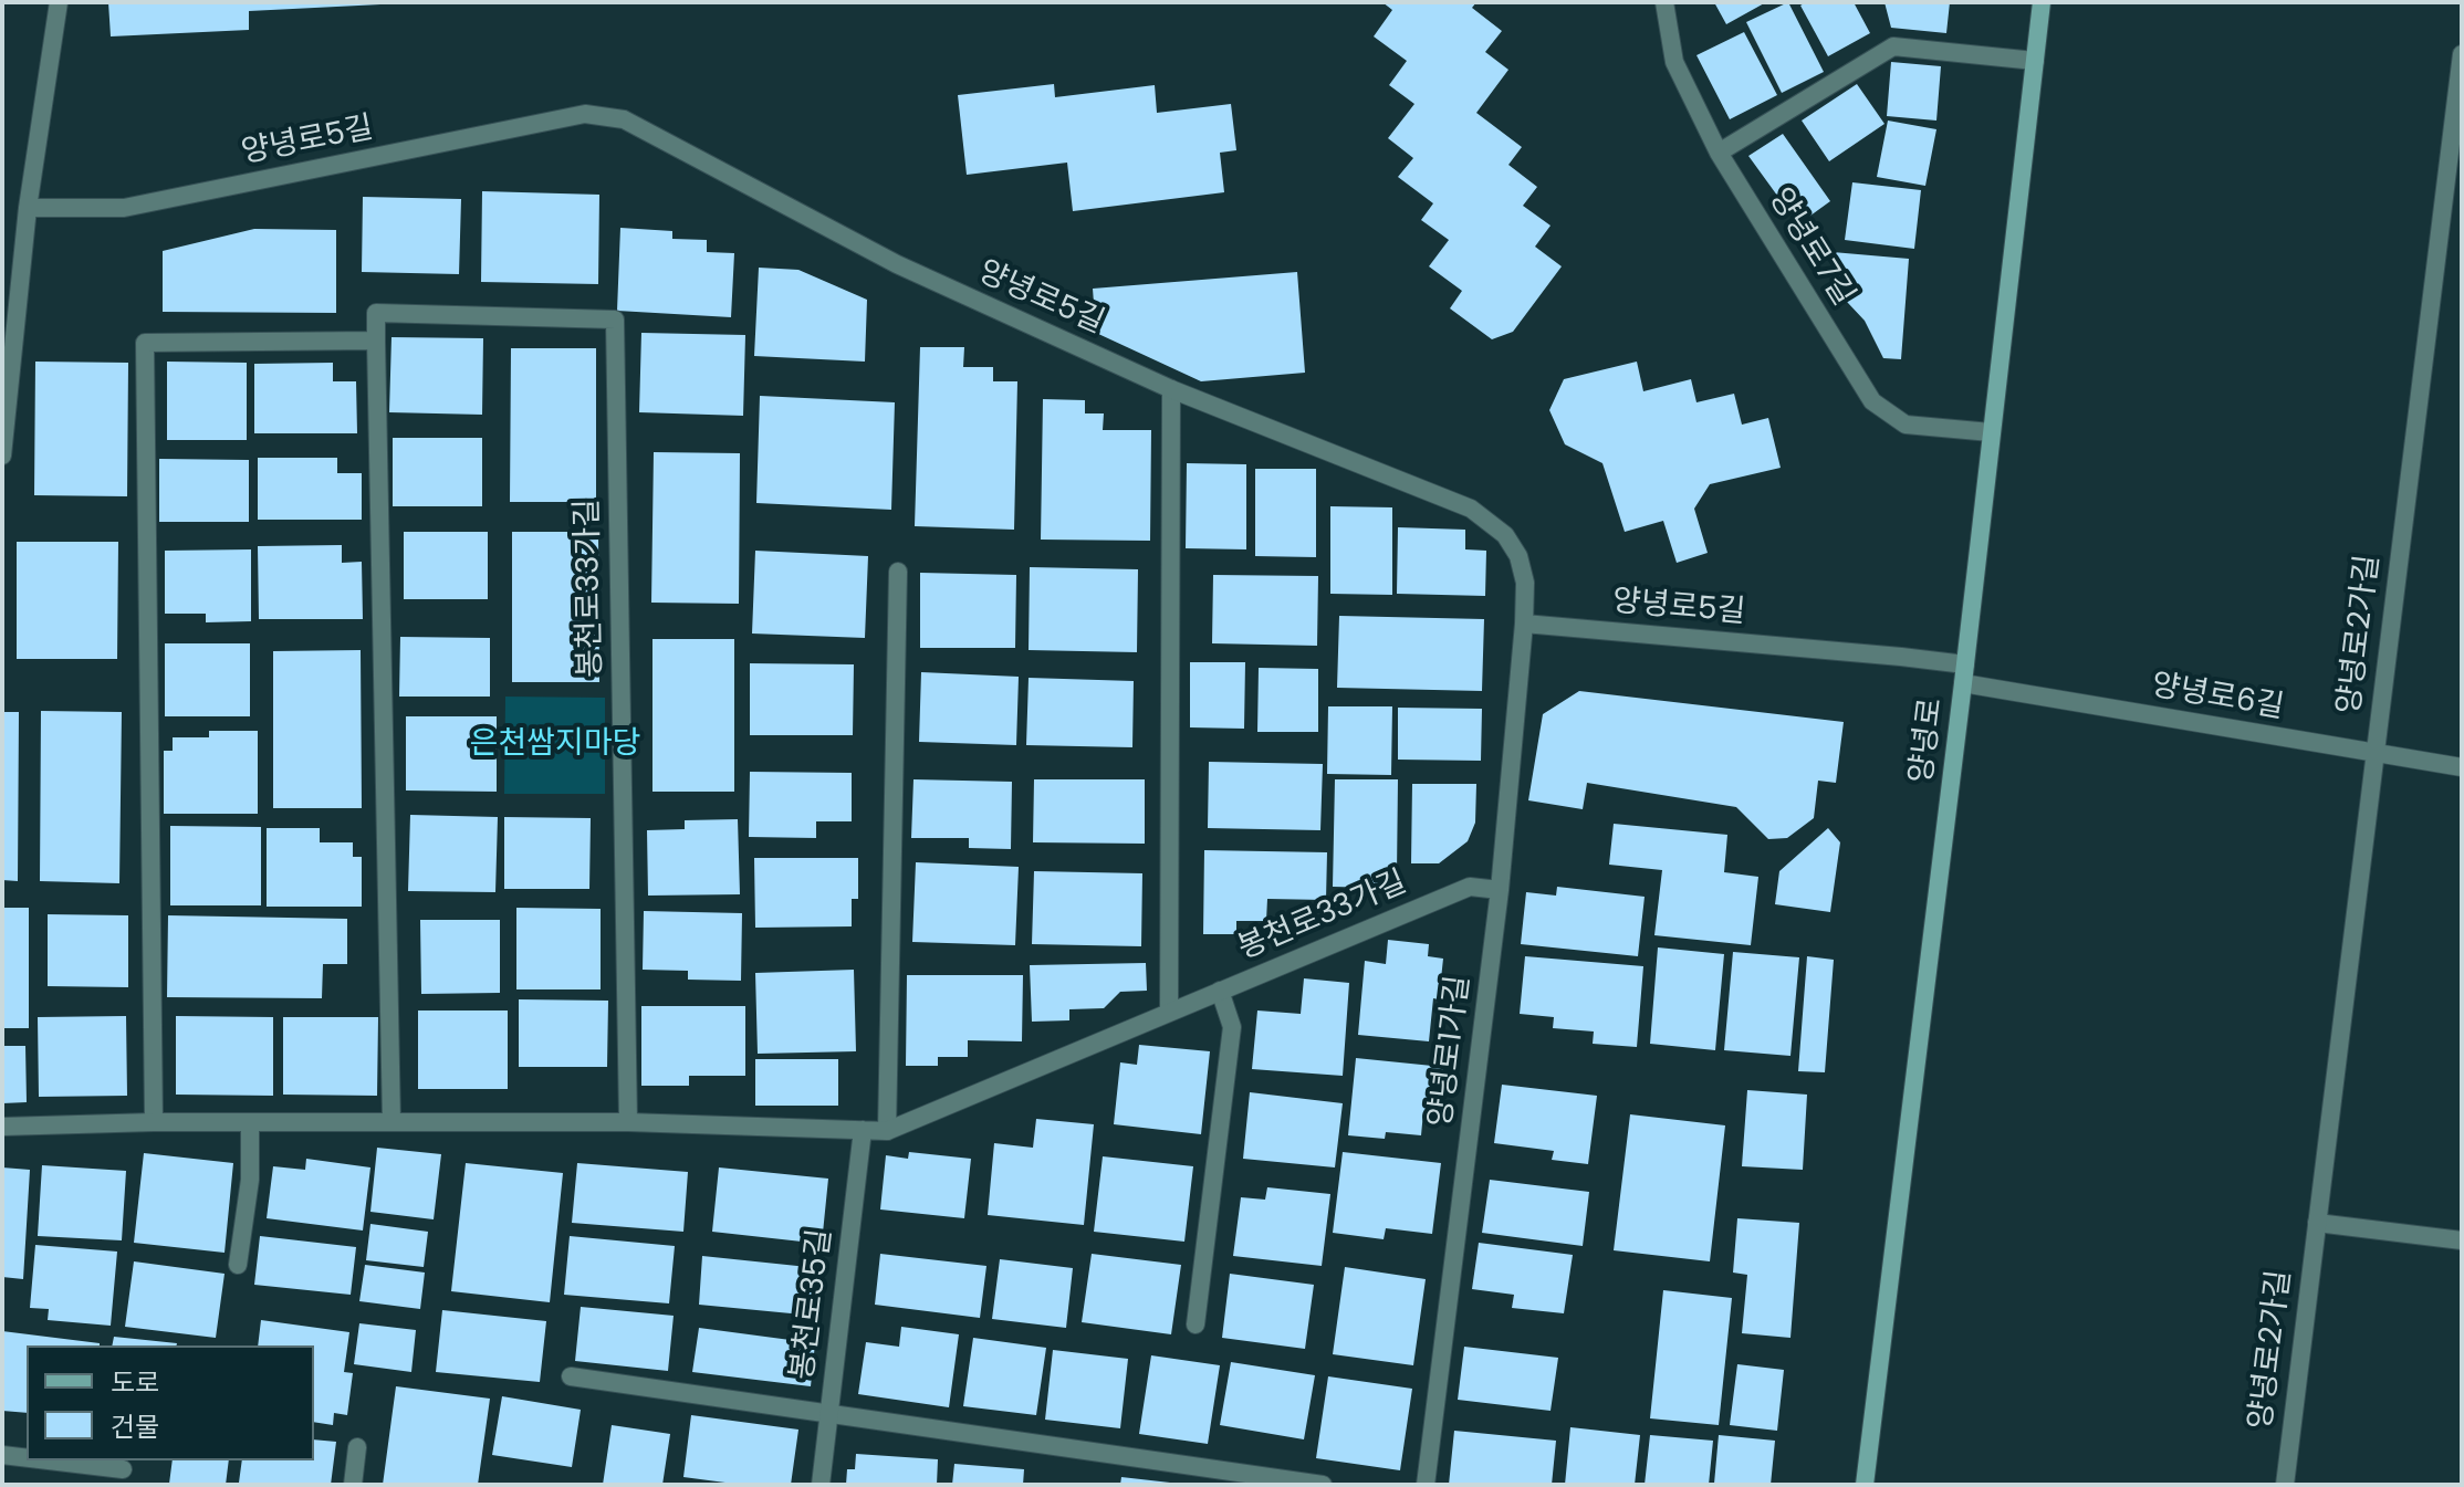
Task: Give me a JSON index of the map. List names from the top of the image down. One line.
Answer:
{"streets":{"main road":["양녕로"],"street":["양녕로5길","양녕로7길","봉천로33가길","양녕로2가길","양녕로6길","양녕로1가길","봉천로35길"]},"crossings":[["양녕로5길","양녕로6길"],["양녕로5길","양녕로"],["양녕로5길","양녕로1가길"],["양녕로7길","양녕로"],["봉천로33가길","양녕로1가길"],["봉천로33가길","봉천로35길"],["양녕로2가길","양녕로6길"],["양녕로6길","양녕로"]],"parks":["은천쌈지마당"],"legend":["도로","건물"]}
